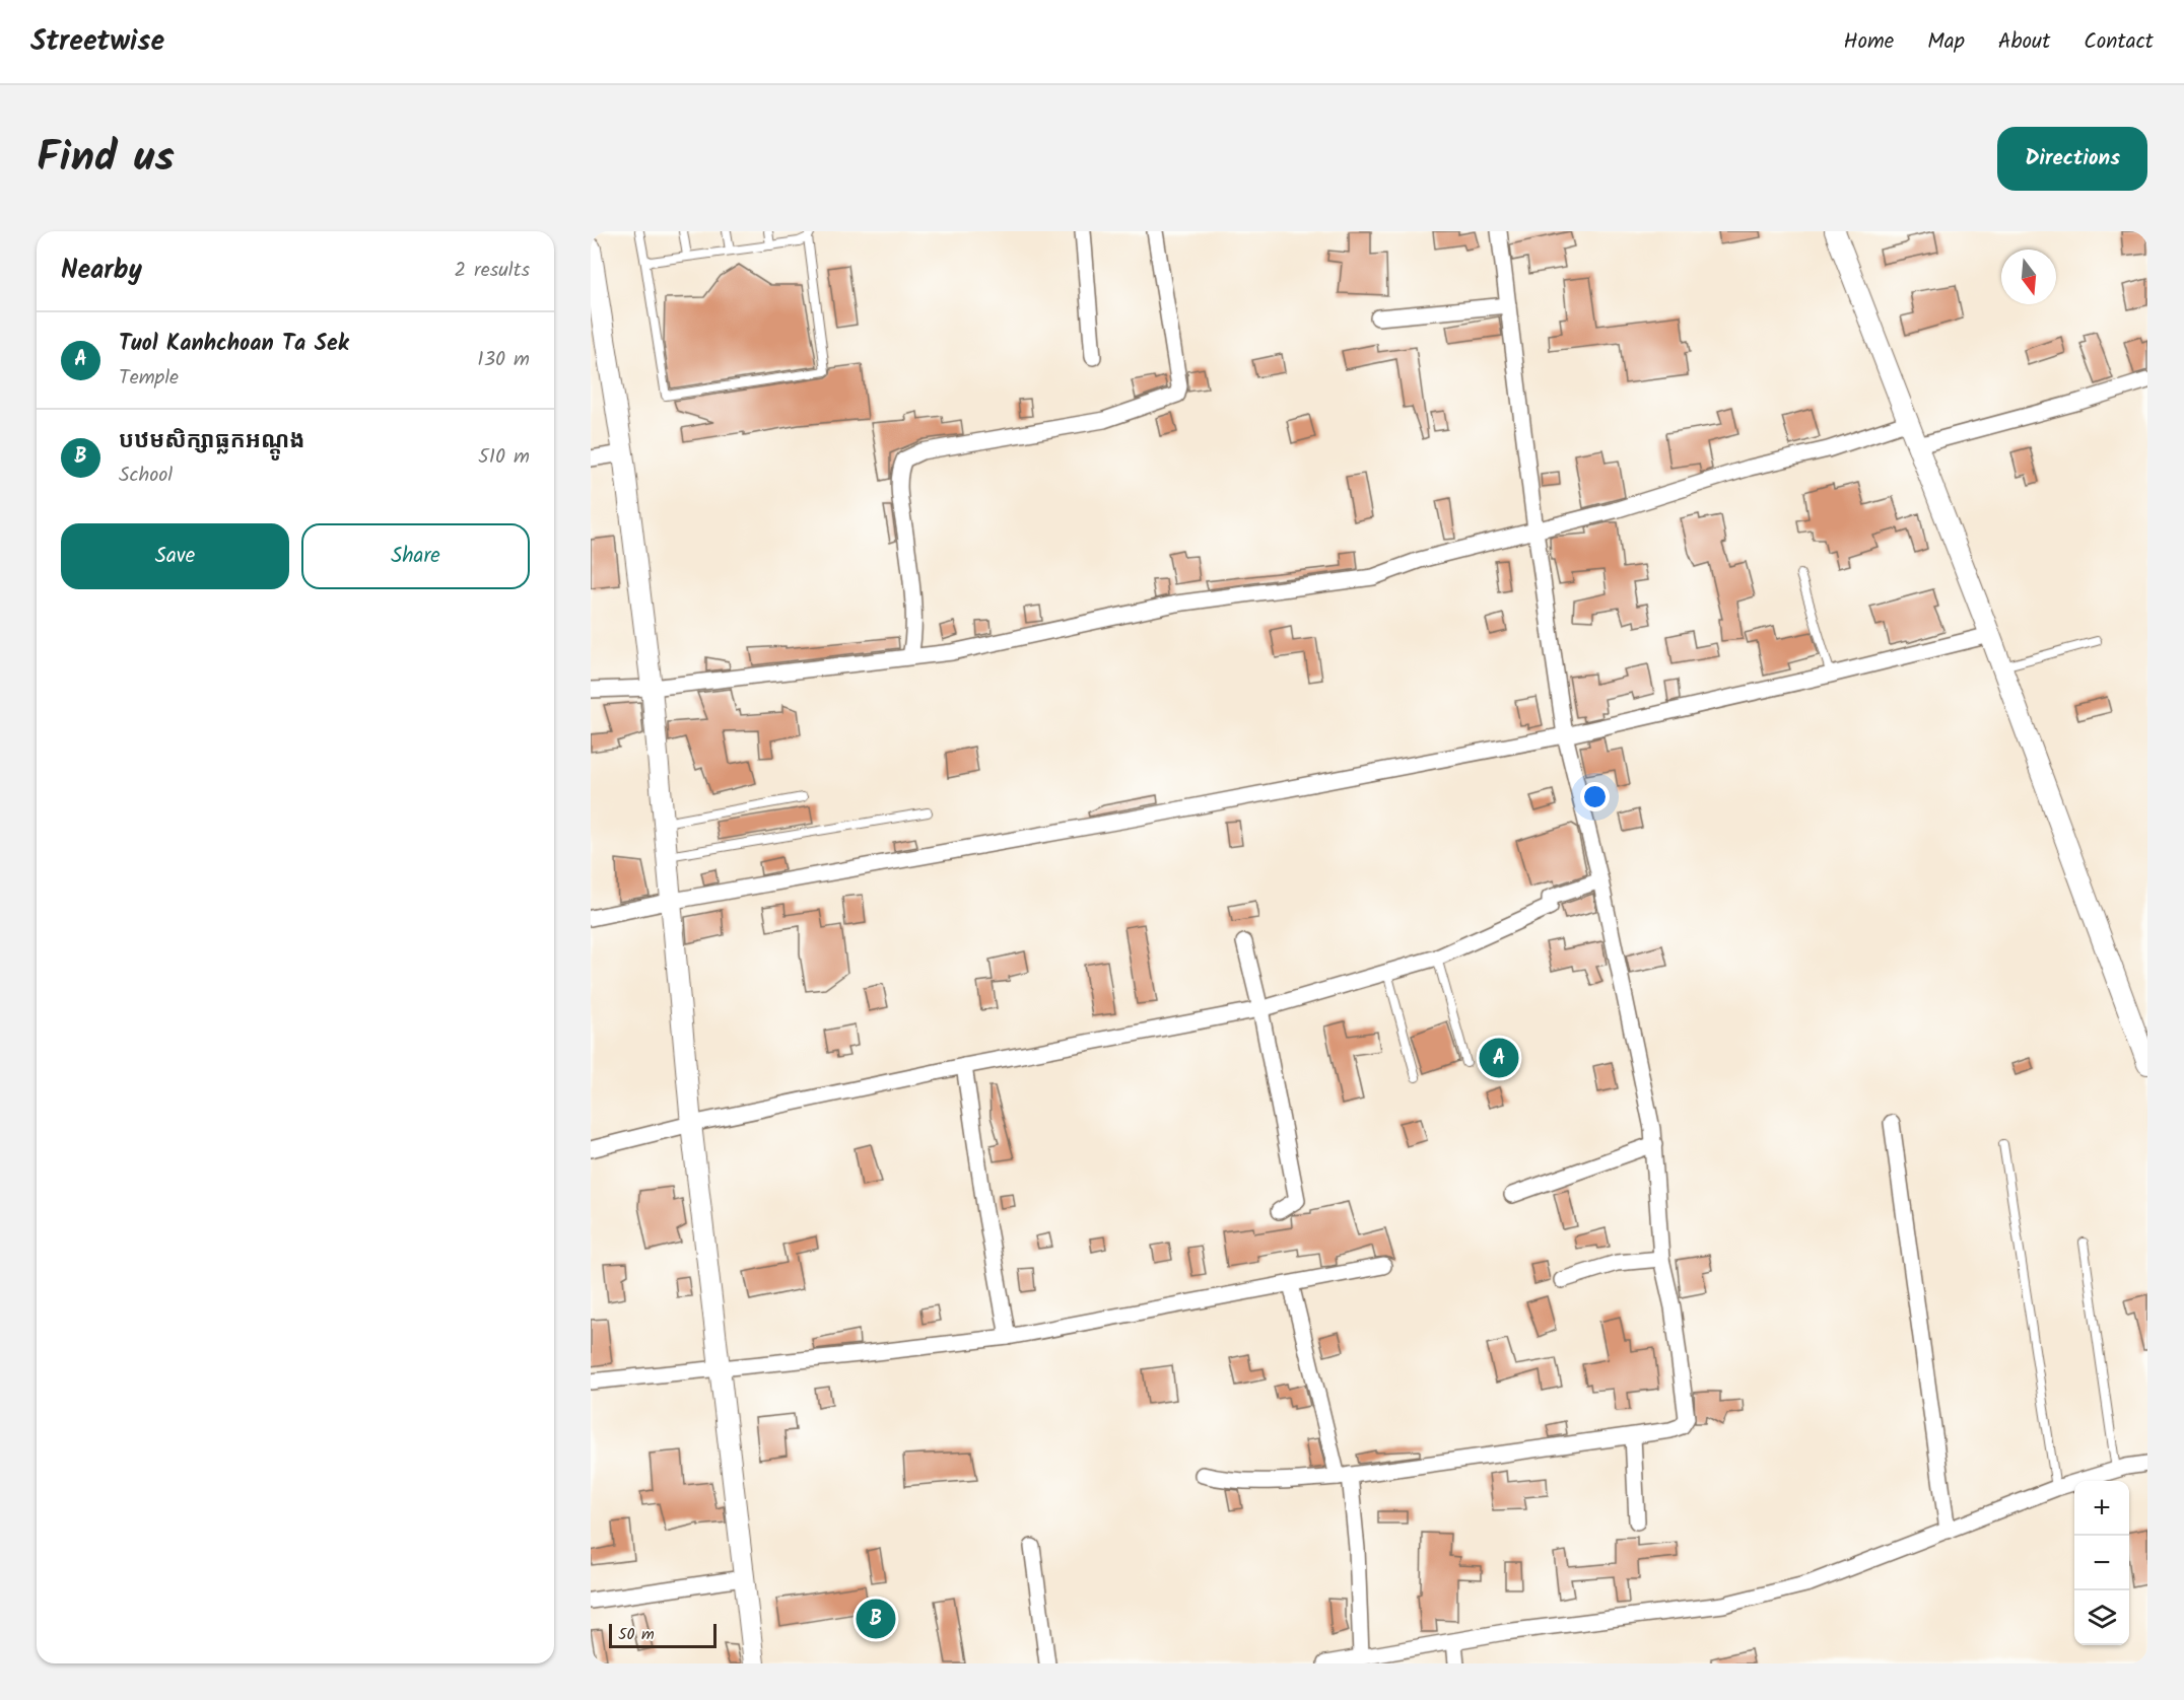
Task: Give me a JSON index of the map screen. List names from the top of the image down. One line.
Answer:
{"scale_bar":"50 m","north":"bottom","page":{"header":"Streetwise","nav":["Home","Map","About","Contact"],"title":"Find us","buttons":["Directions",["Save","Share"]],"heading":["Nearby","2 results"],"list":[{"mark":"A","name":"Tuol Kanhchoan Ta Sek","note":"Temple","value":"130 m"},{"mark":"B","name":"បឋមសិក្សាធ្លកអណ្តូង","note":"School","value":"510 m"}],"pins":["A","B"],"map_buttons":["+","−"],"scale":"50 m"}}
